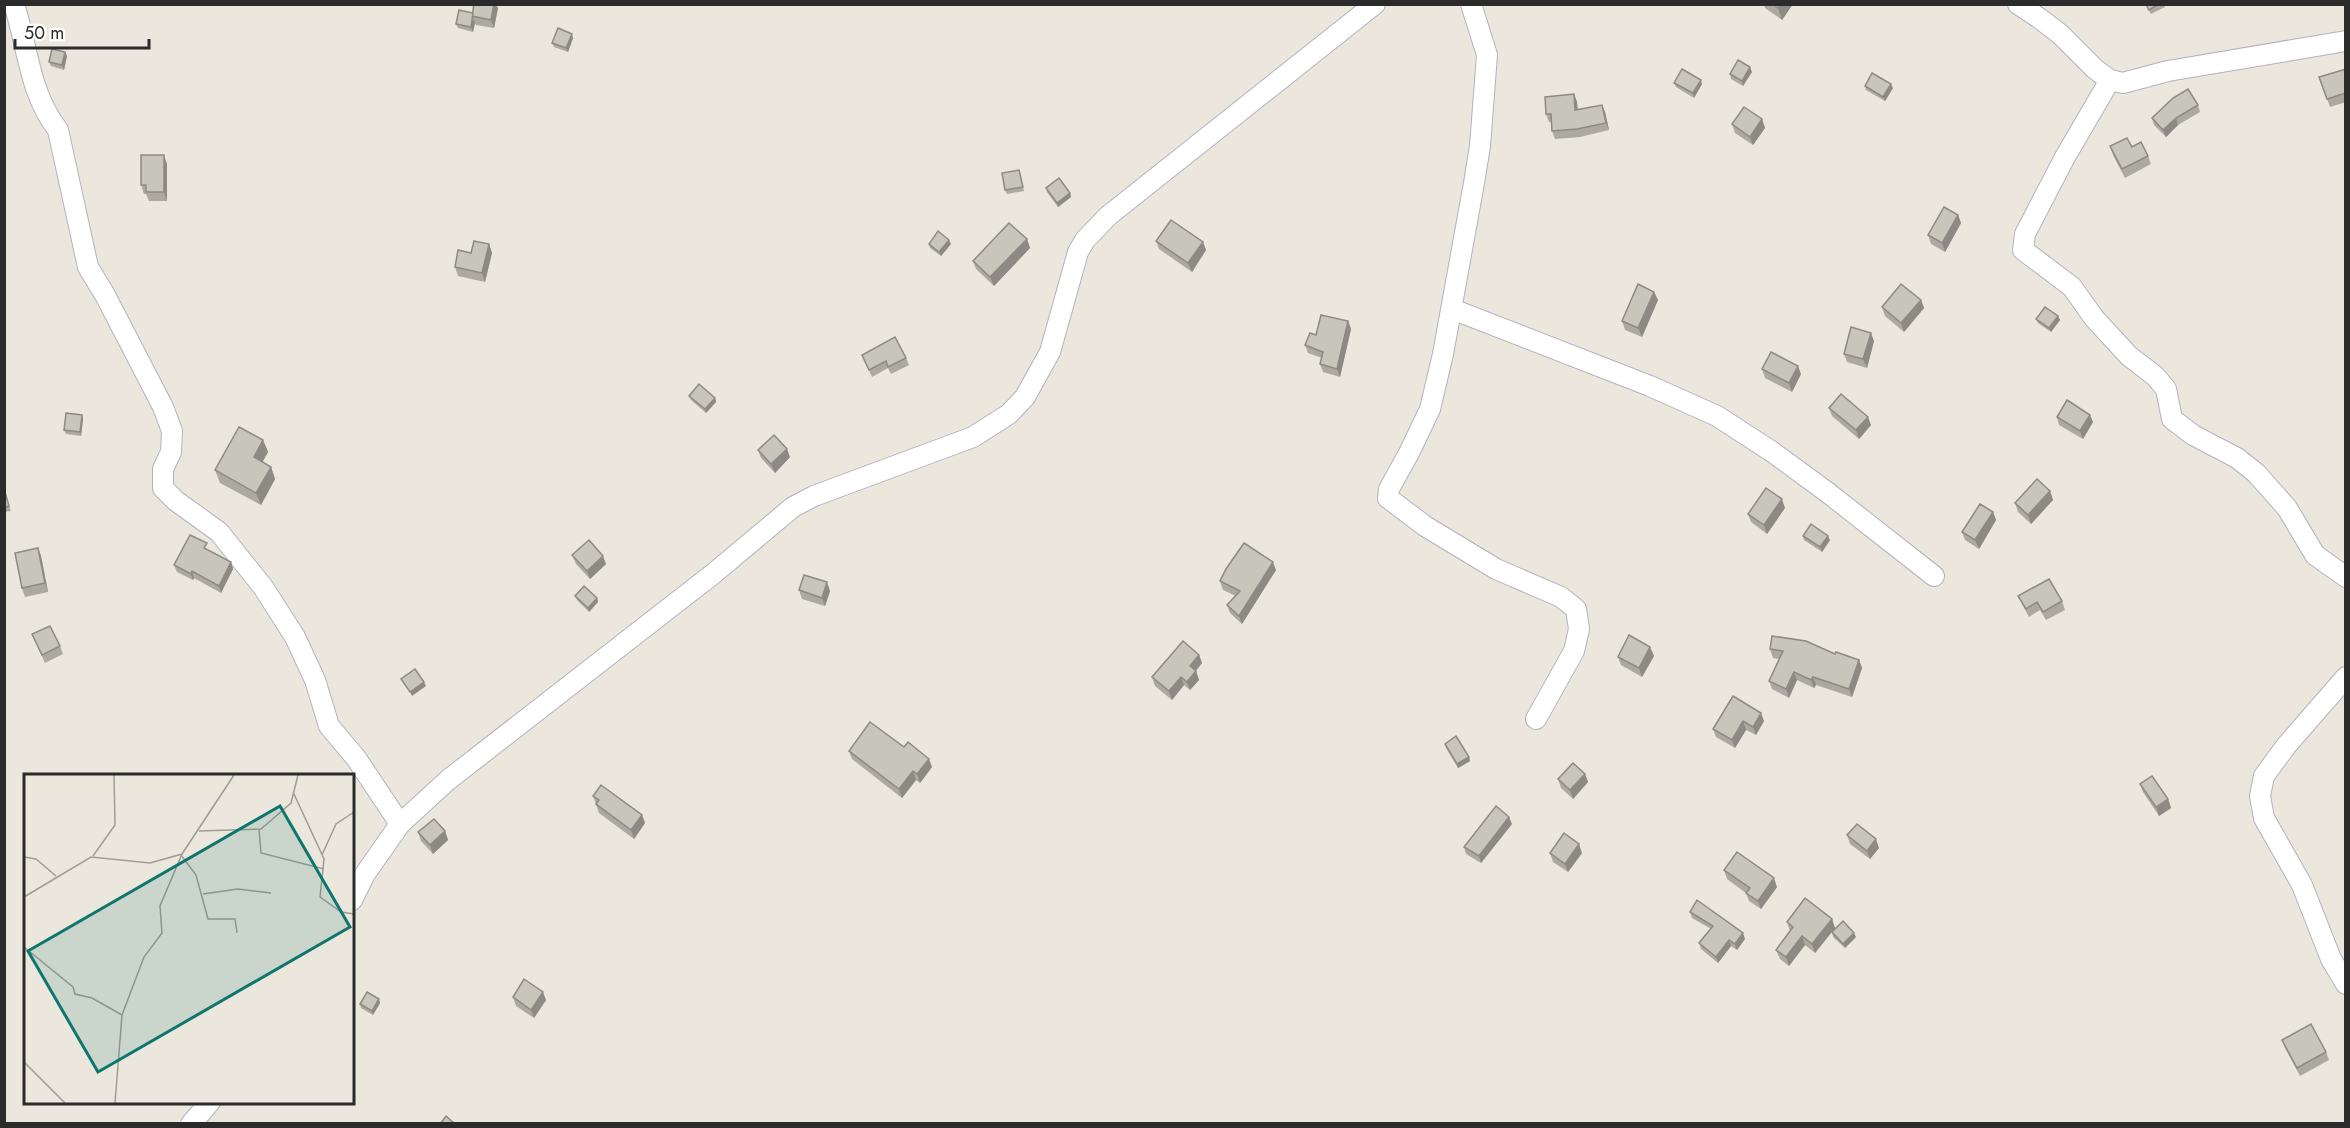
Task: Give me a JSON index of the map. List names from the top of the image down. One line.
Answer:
{"scale_bar":"50 m"}
